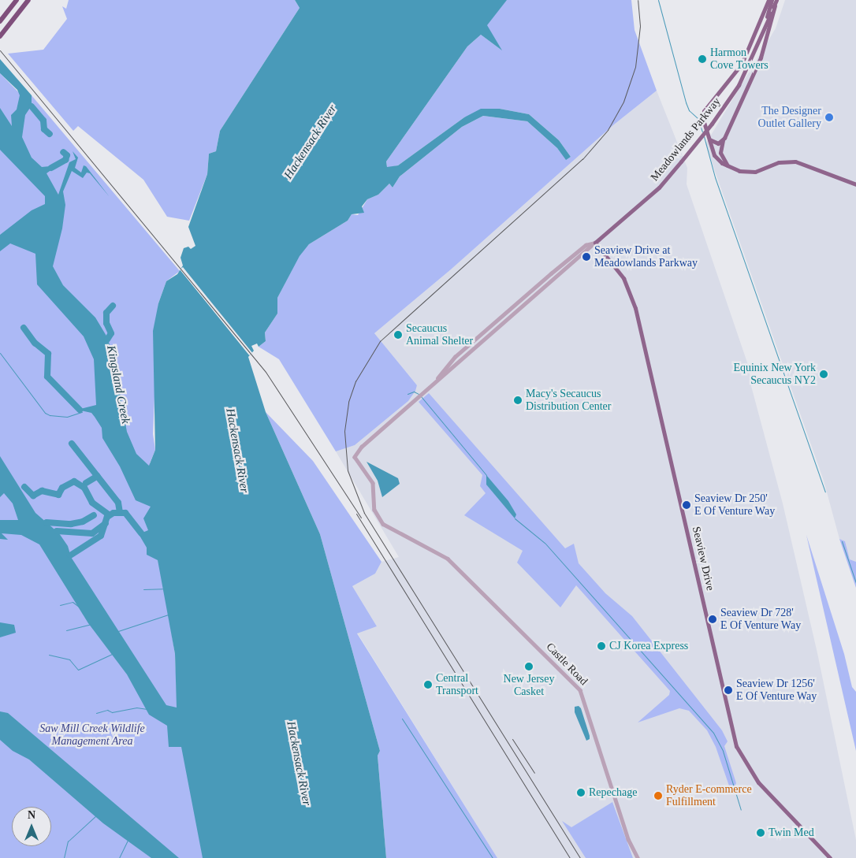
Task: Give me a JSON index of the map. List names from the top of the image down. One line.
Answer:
{"streets":{"main road":["Meadowlands Parkway","Seaview Drive"],"street":["Castle Road"]},"crossings":[["Meadowlands Parkway","Seaview Drive"],["Meadowlands Parkway","Castle Road"]],"water":["Hackensack River","Kingsland Creek"],"parks":["Saw Mill Creek Wildlife Management Area"],"places":["Harmon Cove Towers","The Designer Outlet Gallery","Seaview Drive at Meadowlands Parkway","Secaucus Animal Shelter","Equinix New York Secaucus NY2","Macy's Secaucus Distribution Center","Seaview Dr 250' E Of Venture Way","Seaview Dr 728' E Of Venture Way","CJ Korea Express","New Jersey Casket","Central Transport","Seaview Dr 1256' E Of Venture Way","Repechage","Ryder E-commerce Fulfillment","Twin Med"],"north":"top"}
